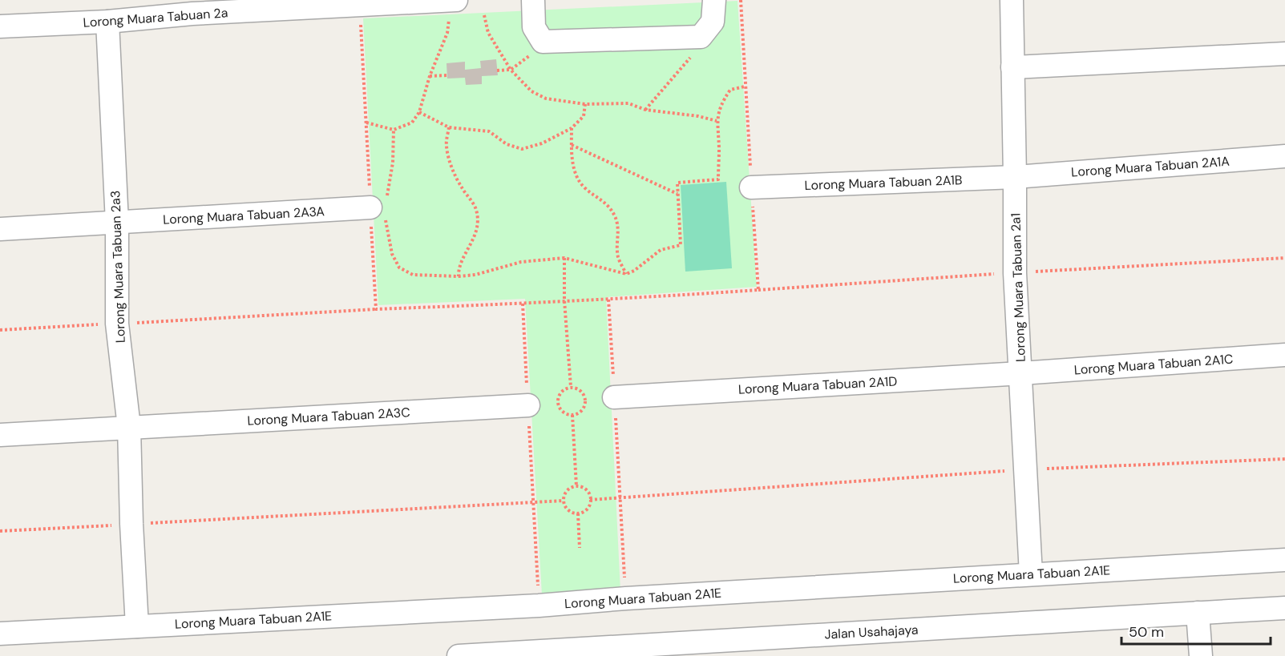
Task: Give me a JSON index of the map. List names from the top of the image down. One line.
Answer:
{"streets":{"street":["Lorong Muara Tabuan 2a","Lorong Muara Tabuan 2A1A","Lorong Muara Tabuan 2A1B","Lorong Muara Tabuan 2A3A","Lorong Muara Tabuan 2a3","Lorong Muara Tabuan 2a1","Lorong Muara Tabuan 2A1C","Lorong Muara Tabuan 2A1D","Lorong Muara Tabuan 2A3C","Lorong Muara Tabuan 2A1E","Jalan Usahajaya"]},"crossings":[["Lorong Muara Tabuan 2a","Lorong Muara Tabuan 2a3"],["Lorong Muara Tabuan 2A1A","Lorong Muara Tabuan 2A1B"],["Lorong Muara Tabuan 2A1A","Lorong Muara Tabuan 2a1"],["Lorong Muara Tabuan 2A1B","Lorong Muara Tabuan 2a1"],["Lorong Muara Tabuan 2A3A","Lorong Muara Tabuan 2a3"],["Lorong Muara Tabuan 2a3","Lorong Muara Tabuan 2A3C"],["Lorong Muara Tabuan 2a3","Lorong Muara Tabuan 2A1E"],["Lorong Muara Tabuan 2a1","Lorong Muara Tabuan 2A1C"],["Lorong Muara Tabuan 2a1","Lorong Muara Tabuan 2A1D"],["Lorong Muara Tabuan 2a1","Lorong Muara Tabuan 2A1E"],["Lorong Muara Tabuan 2A1C","Lorong Muara Tabuan 2A1D"]],"scale_bar":"50 m"}
